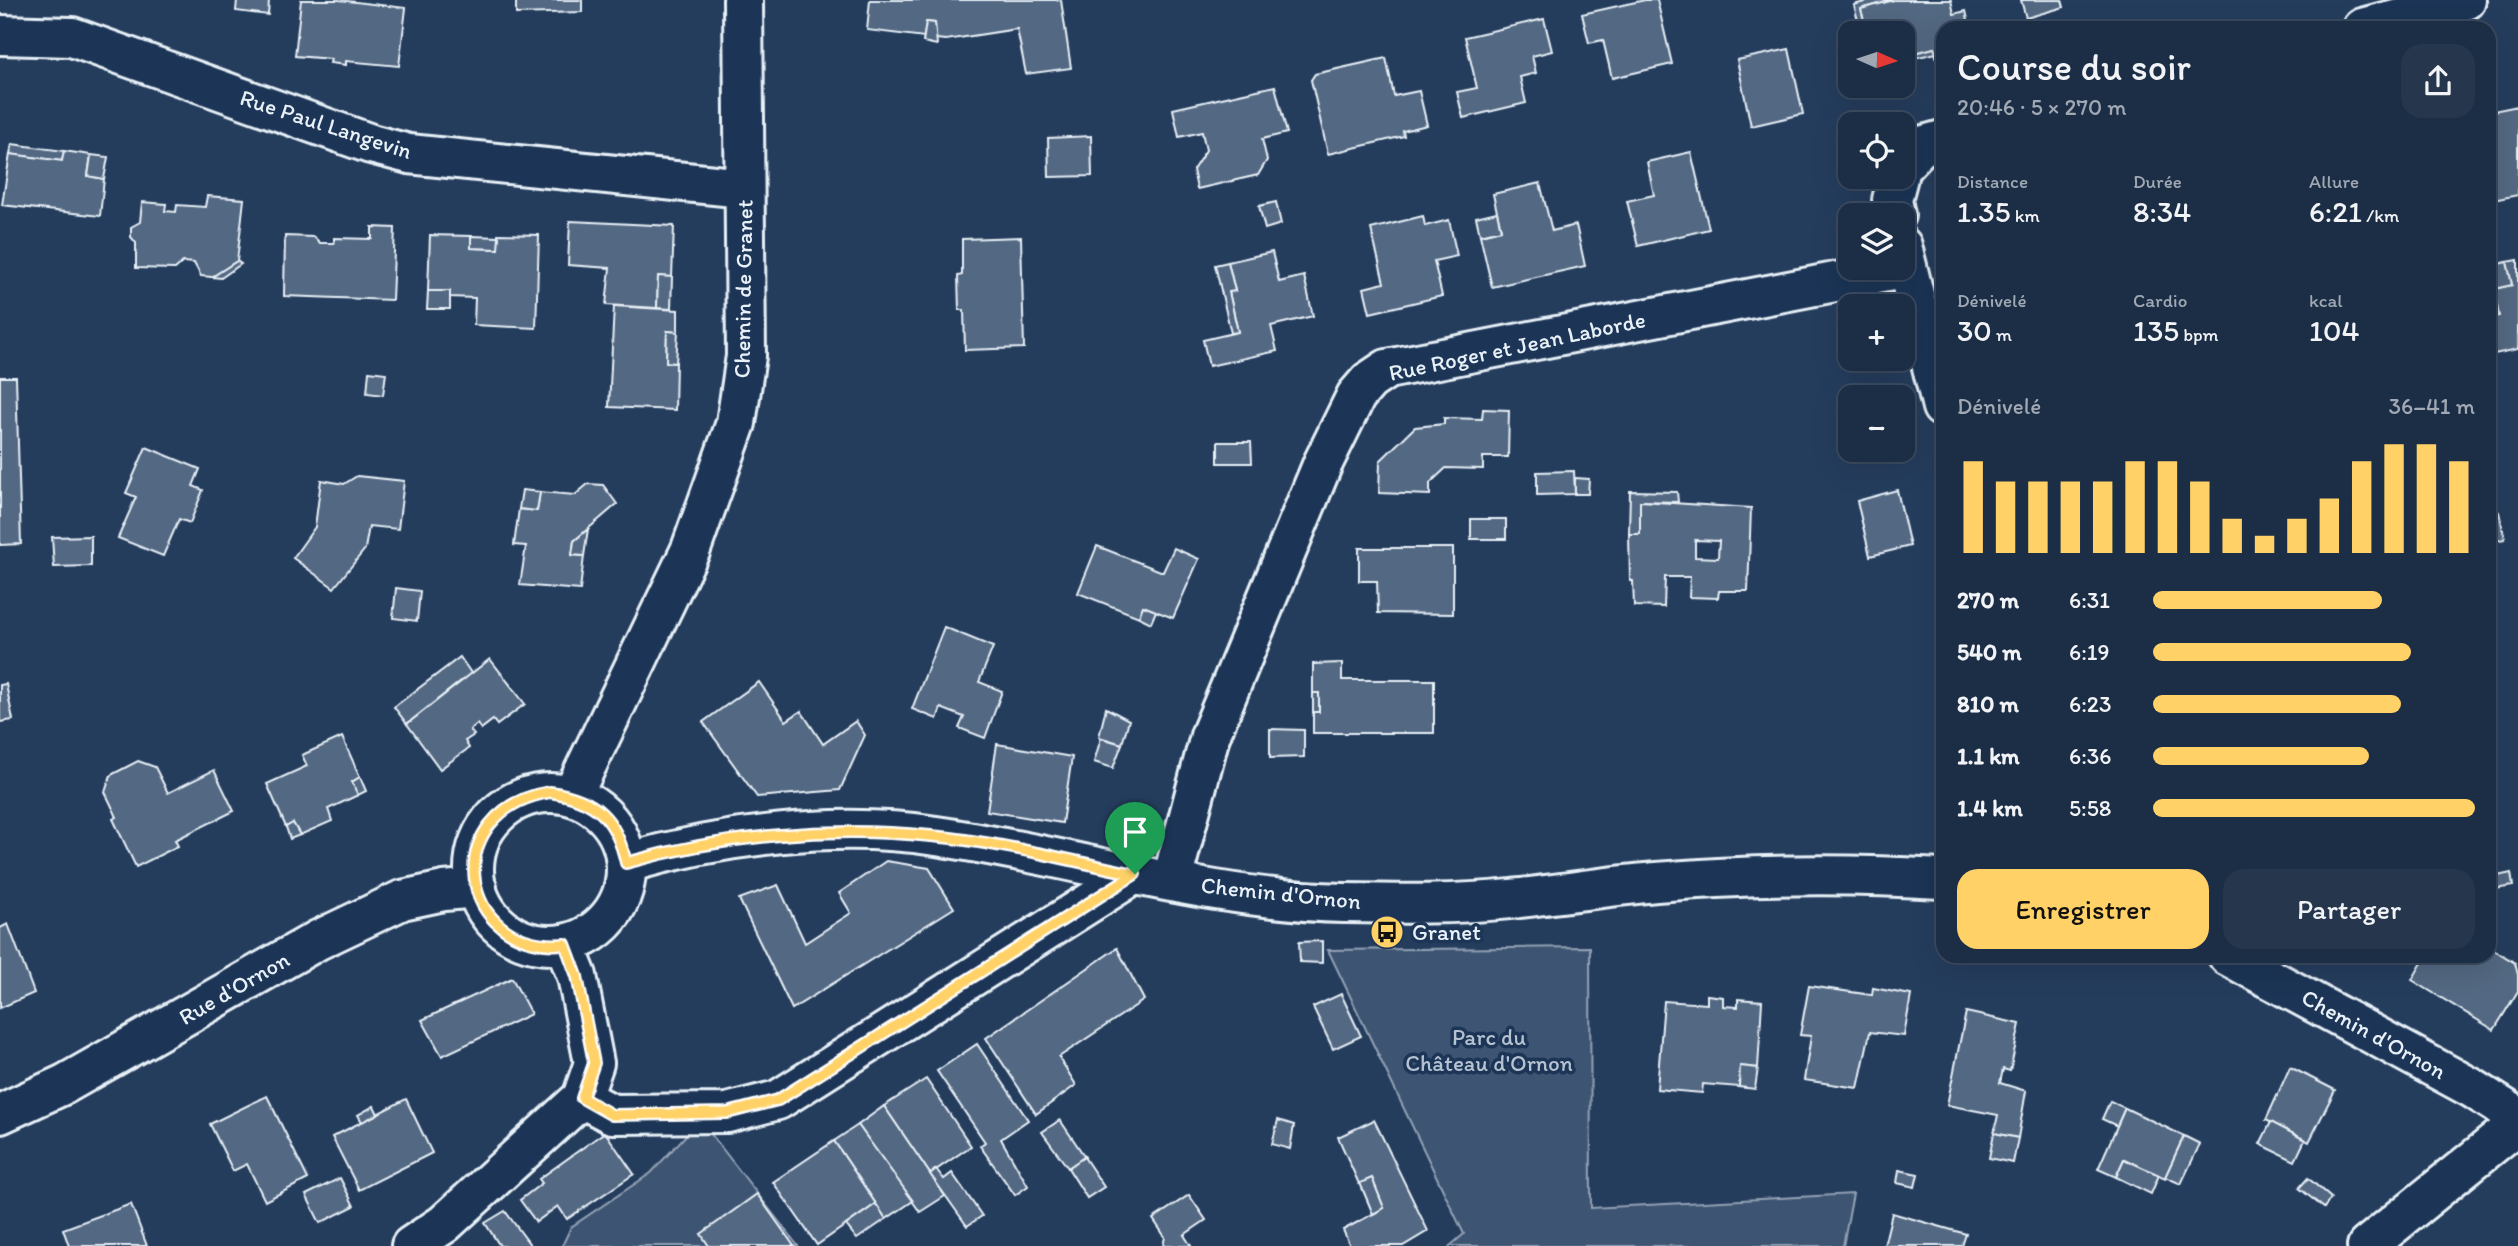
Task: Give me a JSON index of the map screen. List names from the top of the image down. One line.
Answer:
{"streets":{"street":["Rue Paul Langevin","Chemin de Granet","Rue Roger et Jean Laborde","Chemin d'Ornon","Rue d'Ornon"]},"crossings":[["Rue Paul Langevin","Chemin de Granet"],["Chemin de Granet","Chemin d'Ornon"],["Chemin de Granet","Rue d'Ornon"],["Rue Roger et Jean Laborde","Chemin d'Ornon"],["Chemin d'Ornon","Rue d'Ornon"]],"parks":["Parc du Château d'Ornon"],"places":{"bus stop":["Granet"]},"north":"right","page":{"map_buttons":["+","−"],"heading":["Course du soir","20:46 · 5 × 270 m"],"stats":[["Distance","1.35 km"],["Durée","8:34"],["Allure","6:21 /km"],["Dénivelé","30 m"],["Cardio","135 bpm"],["kcal","104"]],"chart":["Dénivelé","36–41 m"],"list":[{"name":"270 m","note":"6:31"},{"name":"540 m","note":"6:19"},{"name":"810 m","note":"6:23"},{"name":"1.1 km","note":"6:36"},{"name":"1.4 km","note":"5:58"}],"buttons":["Enregistrer","Partager"]}}
